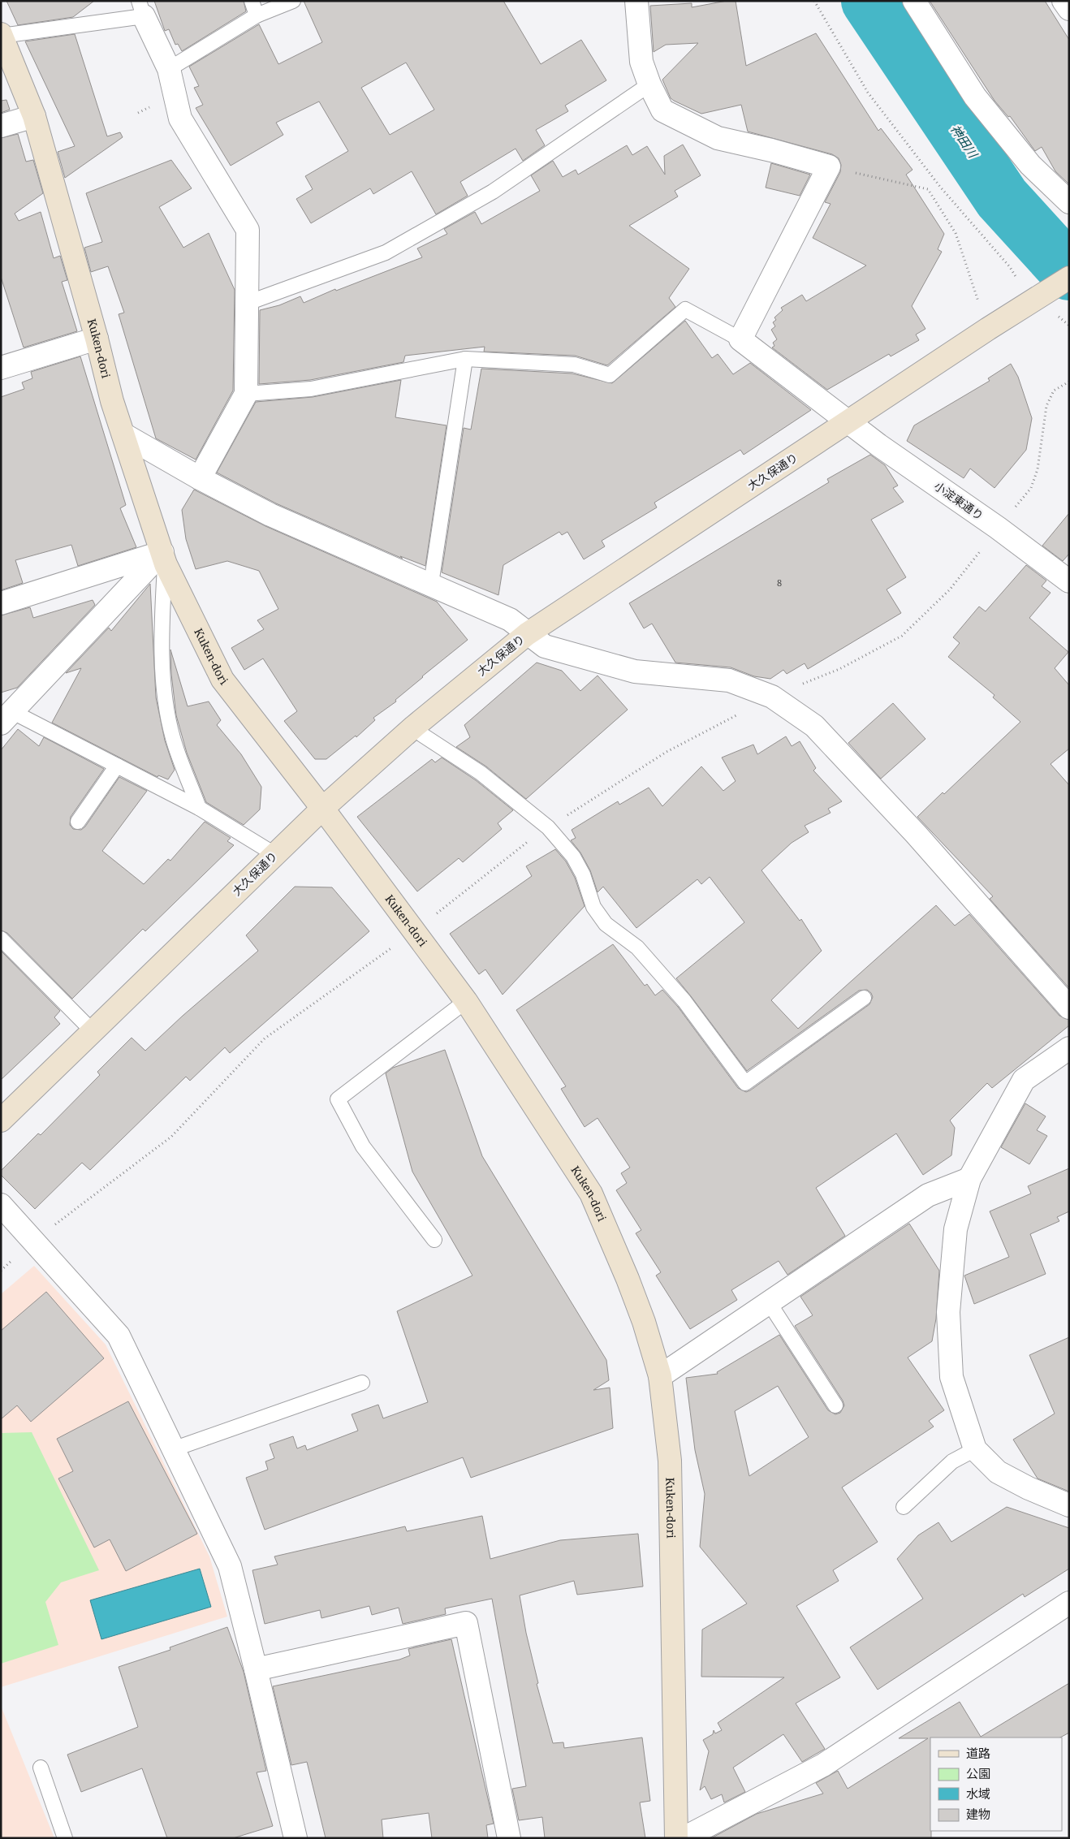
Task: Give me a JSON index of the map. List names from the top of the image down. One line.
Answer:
{"streets":{"street":["Kuken-dori","大久保通り","小淀東通り"]},"crossings":[["Kuken-dori","大久保通り"],["大久保通り","小淀東通り"]],"water":["神田川"],"house_numbers":["8"],"legend":["道路","公園","水域","建物"]}
